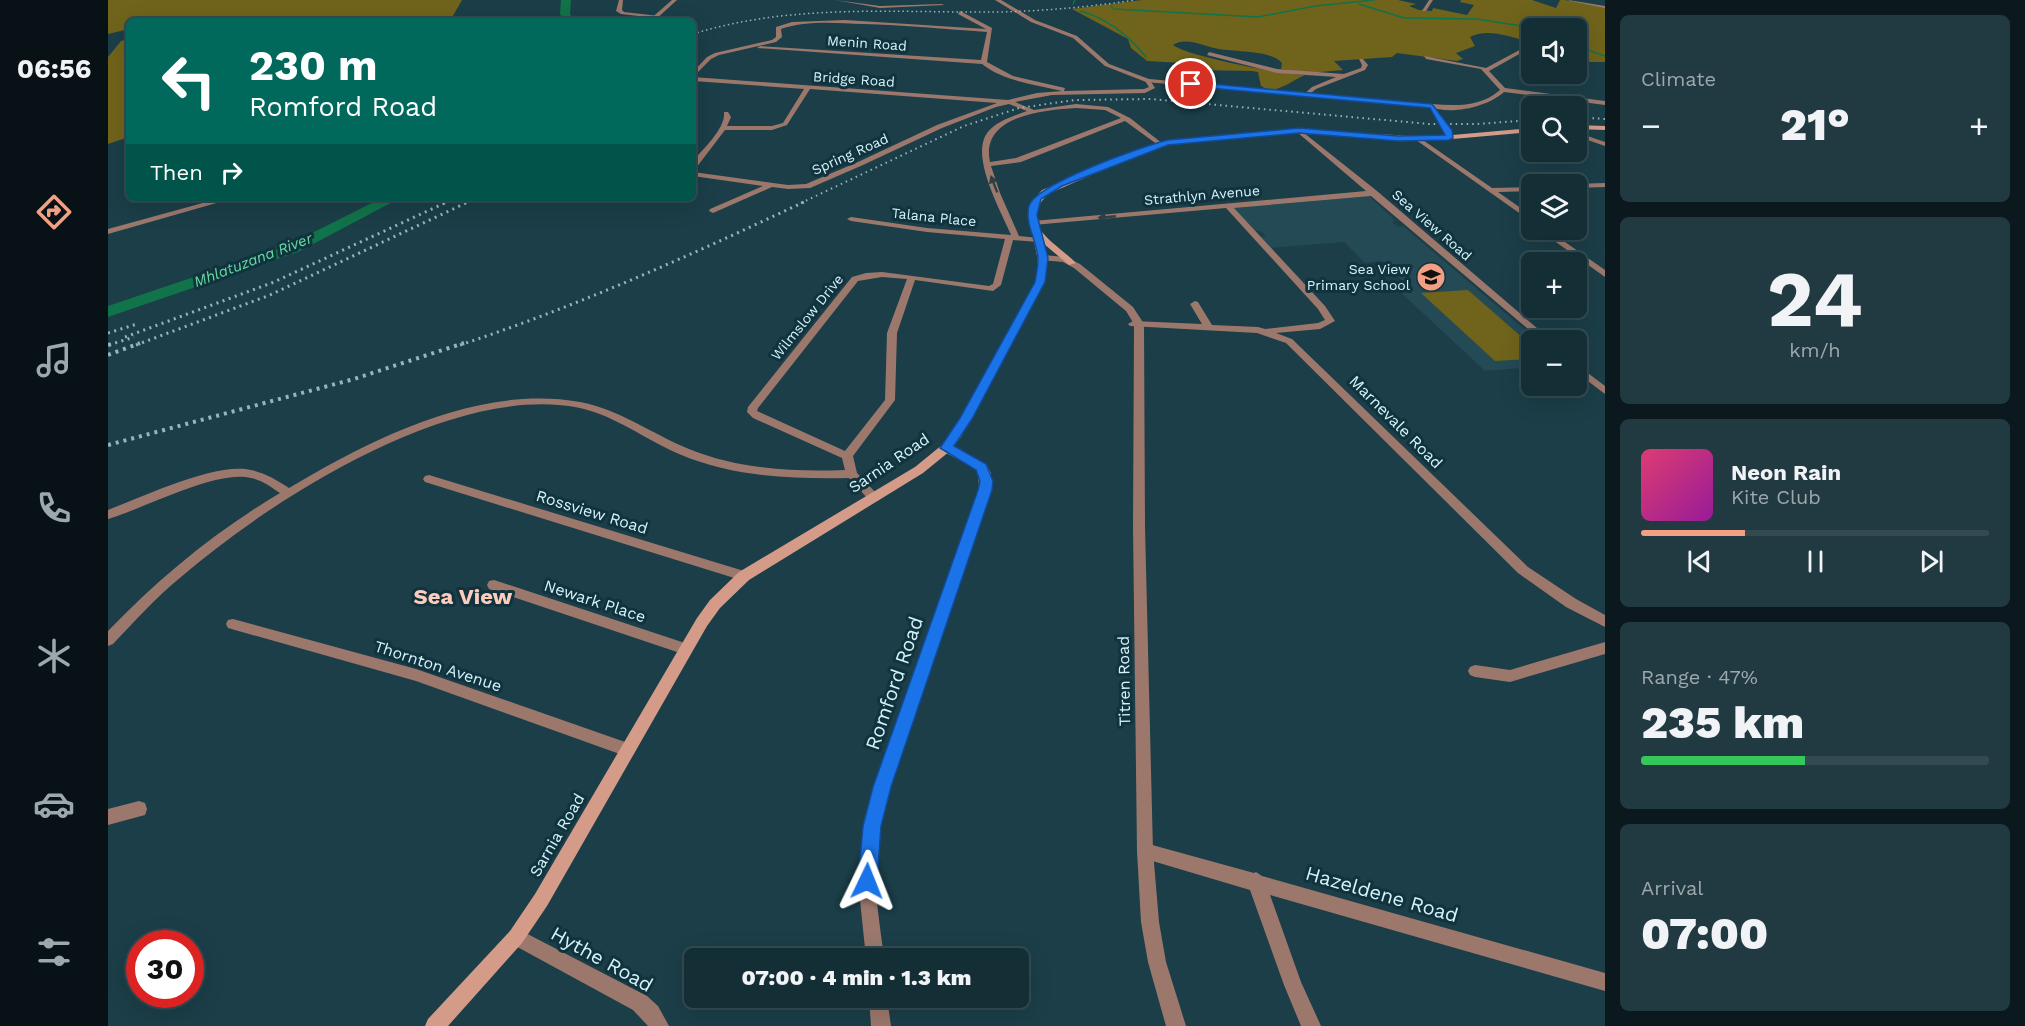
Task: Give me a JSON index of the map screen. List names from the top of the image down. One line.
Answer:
{"streets":{"main road":["Sarnia Road"],"street":["Menin Road","Bridge Road","Spring Road","Strathlyn Avenue","Talana Place","Sea View Road","Wilmslow Drive","Marnevale Road","Rossview Road","Newark Place","Thornton Avenue","Titren Road","Romford Road","Hazeldene Road","Hythe Road"]},"crossings":[["Bridge Road","Spring Road"],["Strathlyn Avenue","Sea View Road"],["Talana Place","Wilmslow Drive"],["Marnevale Road","Titren Road"],["Sarnia Road","Rossview Road"],["Sarnia Road","Newark Place"],["Sarnia Road","Thornton Avenue"],["Sarnia Road","Romford Road"],["Sarnia Road","Hythe Road"],["Titren Road","Hazeldene Road"]],"districts":["Sea View"],"water":["Mhlatuzana River"],"places":{"school or university":["Sea View Primary School"]},"page":{"tabs":"06:56","tile":["Climate",["24","km/h"],["Range · 47%","235 km"],["Arrival","07:00"]],"map_buttons":["+","−"],"turn":["230 m","Romford Road"],"heat":["−","21°","+"],"then":"Then","song":["Neon Rain","Kite Club"],"limit":"30","trip":"07:00 · 4 min · 1.3 km"}}
